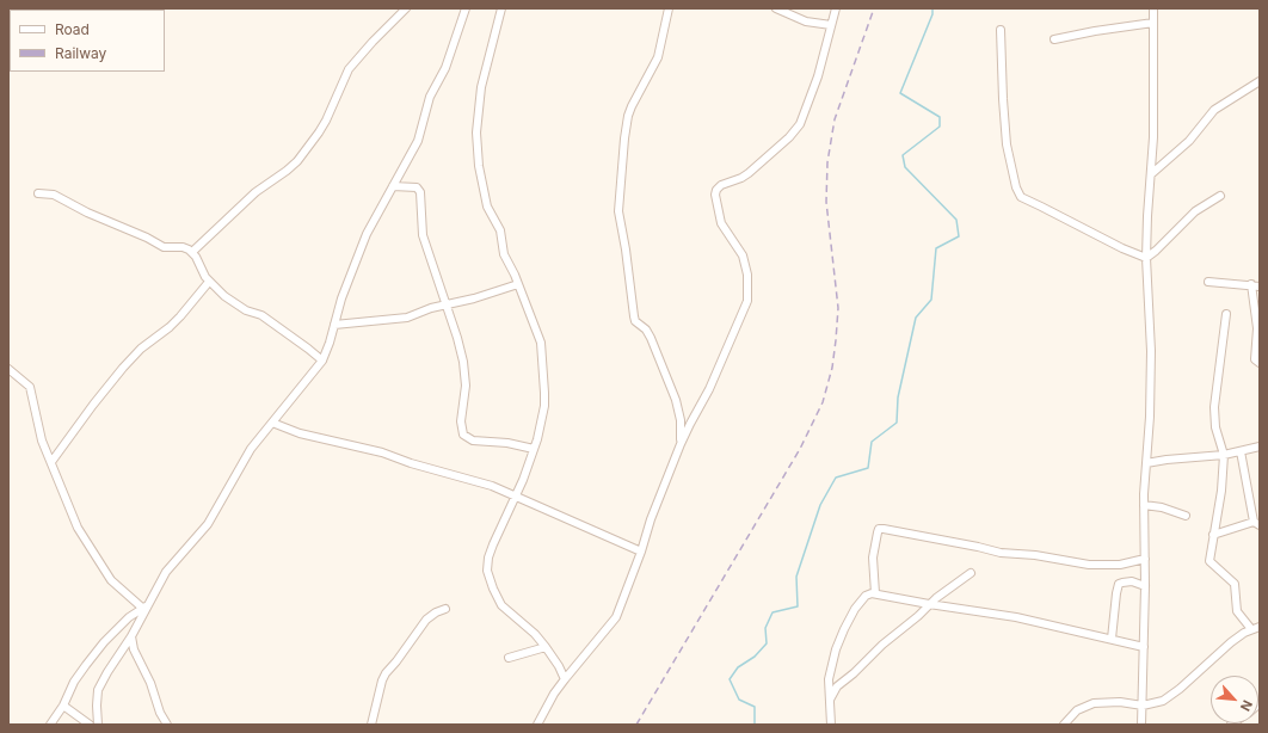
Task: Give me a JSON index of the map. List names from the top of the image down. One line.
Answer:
{"legend":["Road","Railway"],"north":"bottom right"}
